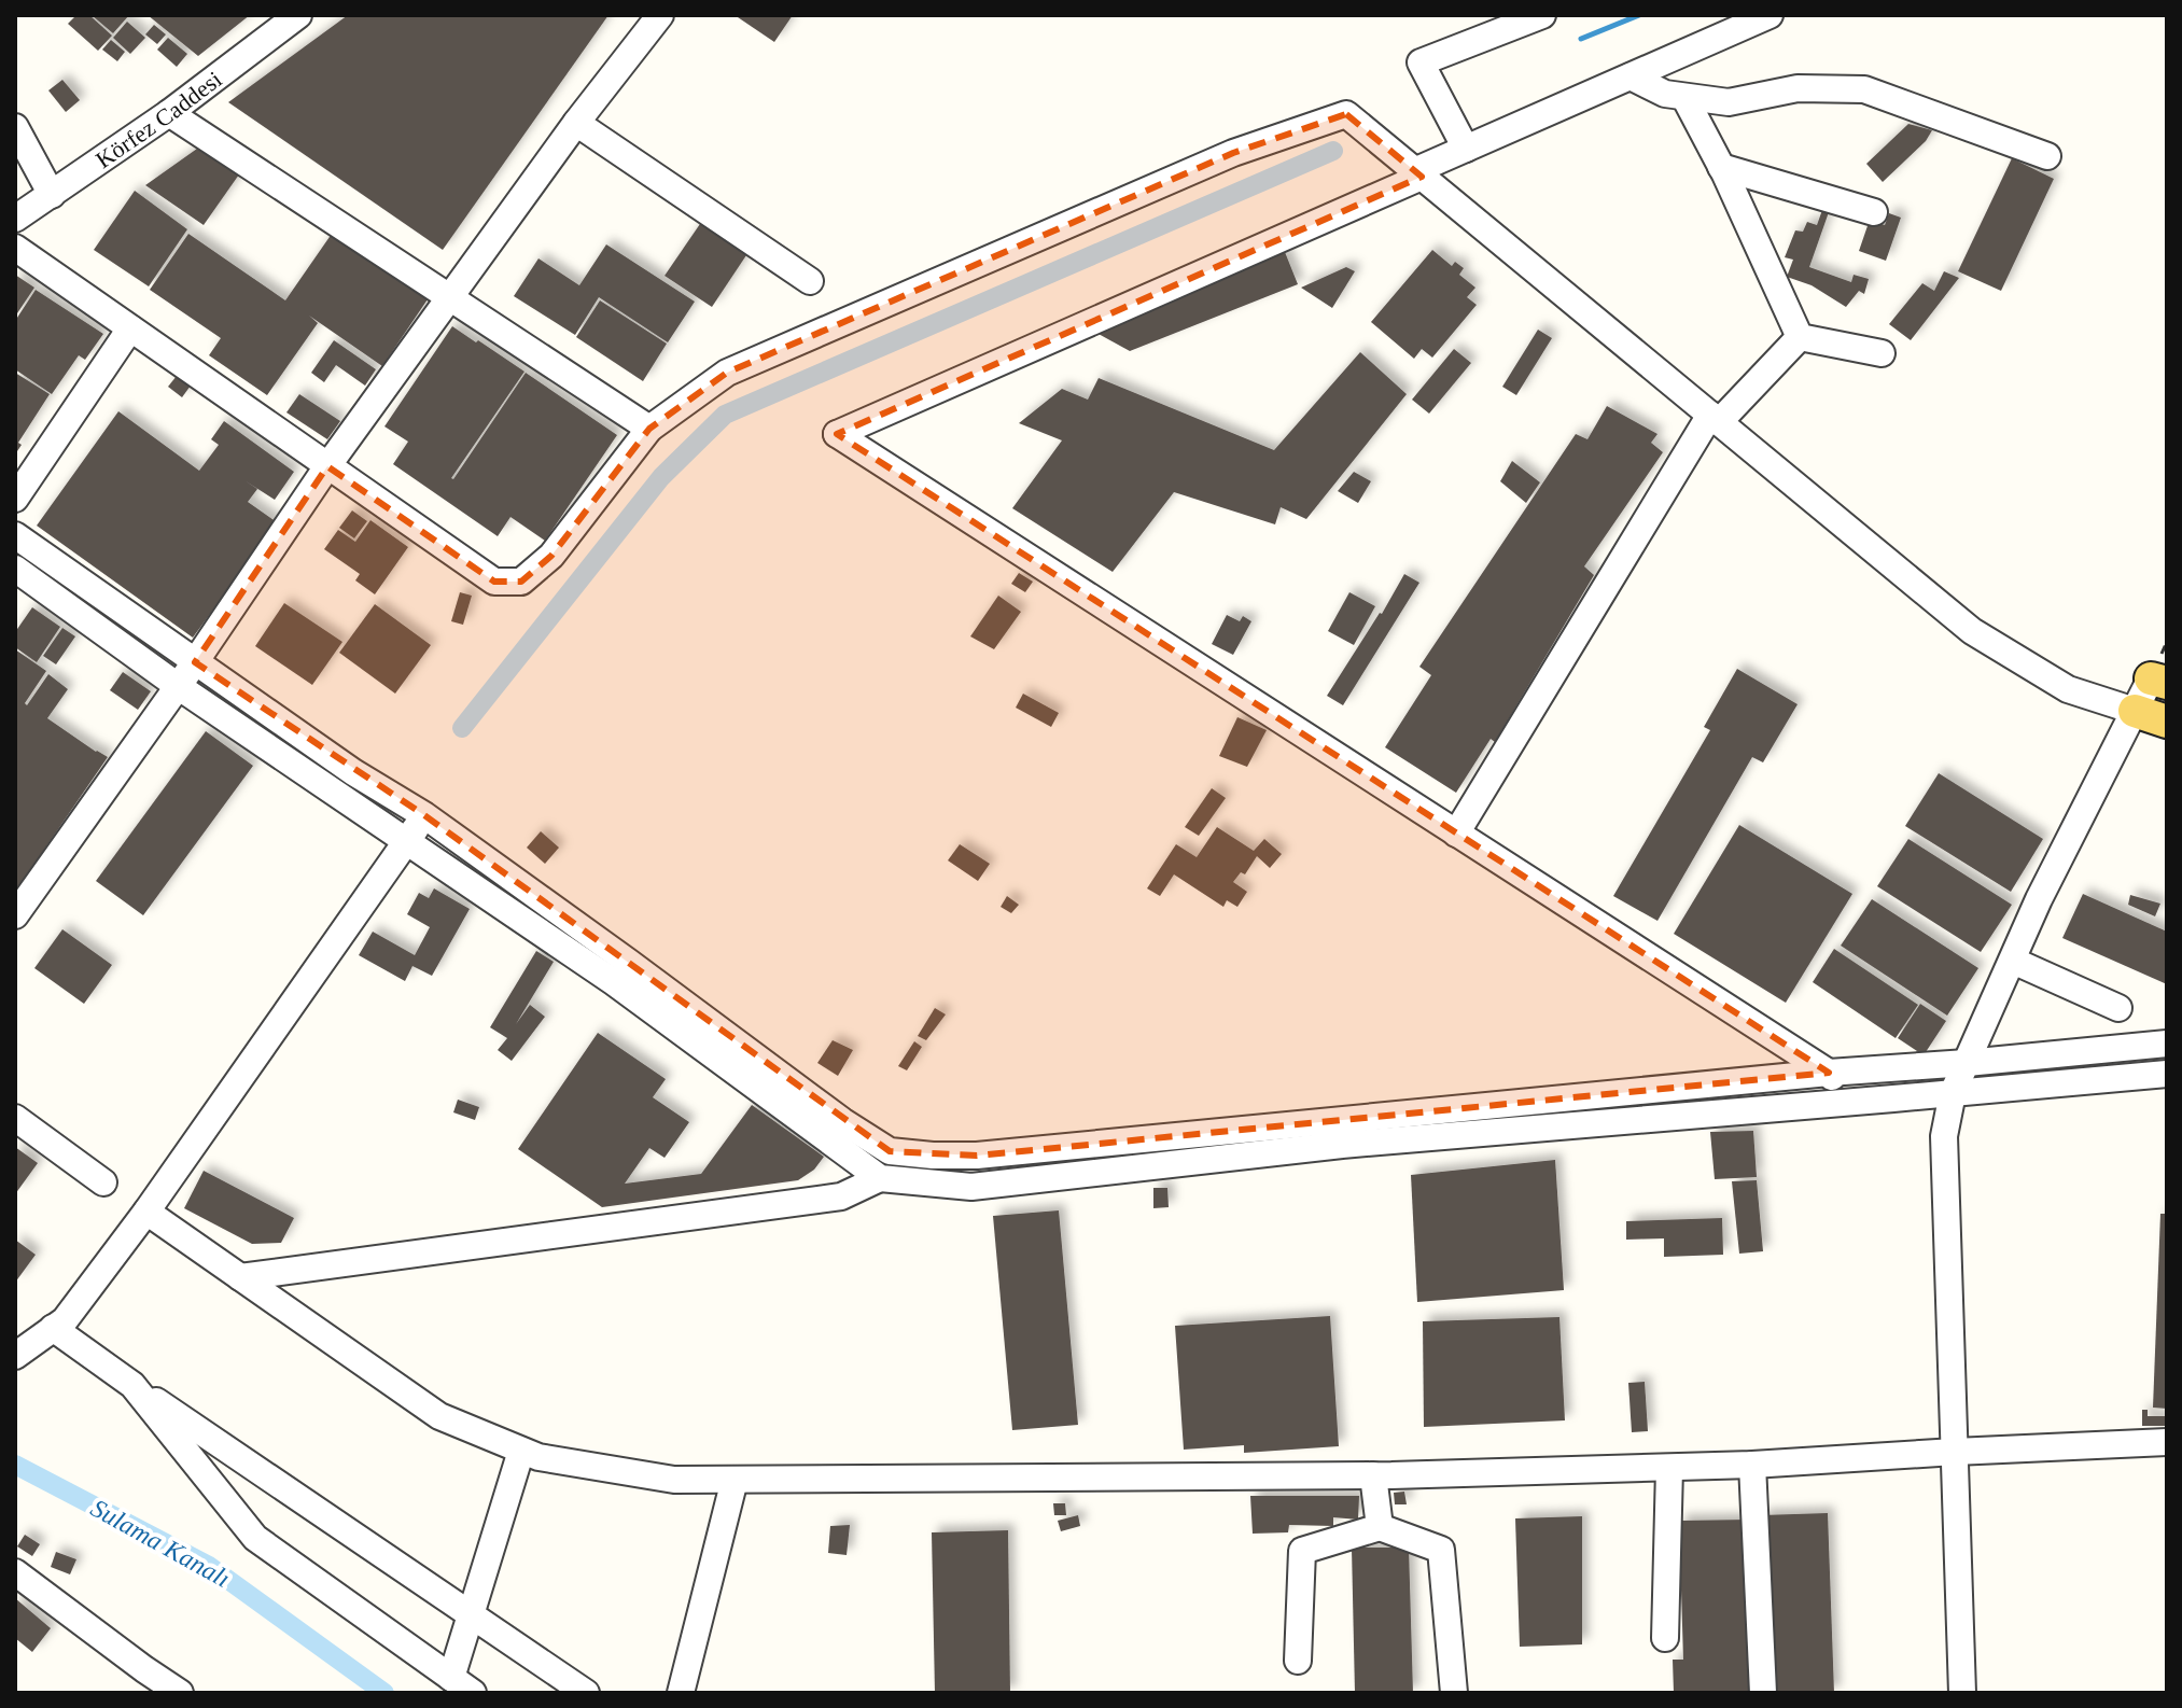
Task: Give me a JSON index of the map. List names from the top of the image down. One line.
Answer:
{"streets":{"street":["Körfez Caddesi"]},"water":["Sulama Kanalı"]}
